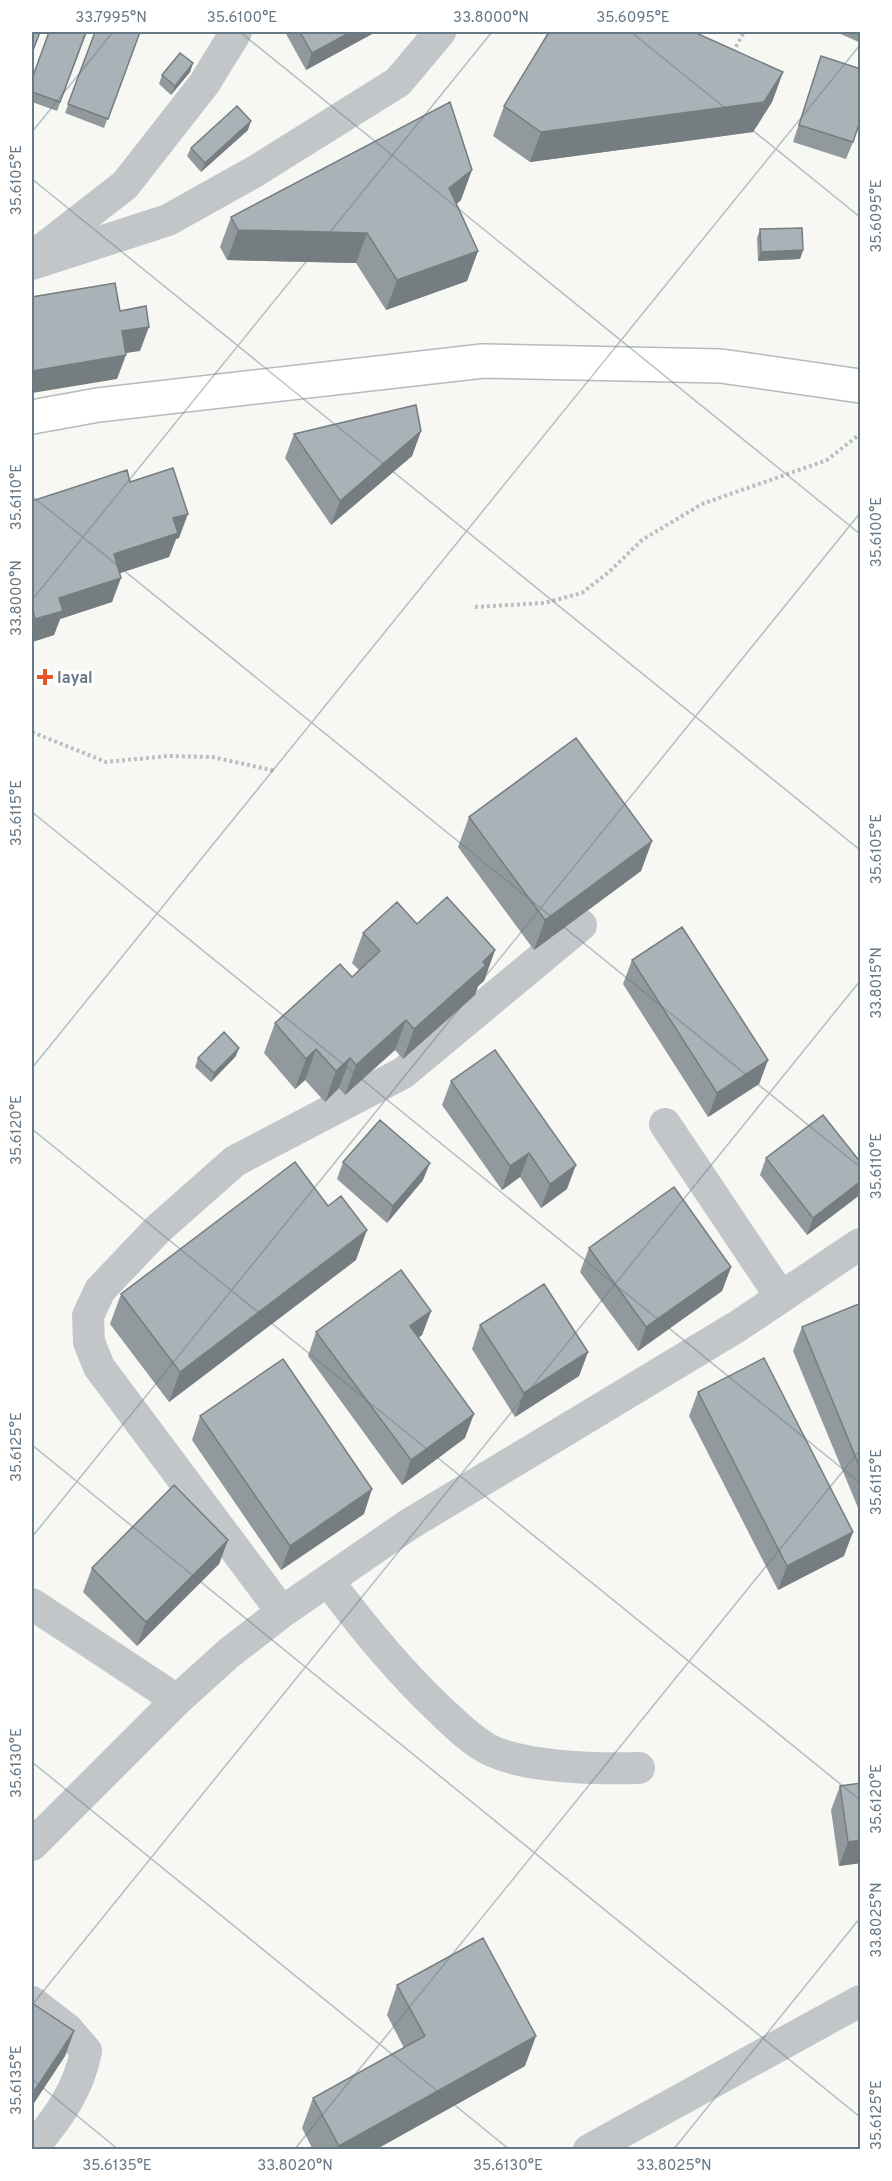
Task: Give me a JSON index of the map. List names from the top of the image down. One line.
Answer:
{"places":{"health":["layal"]},"coordinates":["33.7995°N","35.6100°E","33.8000°N","35.6095°E","35.6105°E","35.6110°E","35.6115°E","33.8015°N","35.6120°E","35.6125°E","35.6130°E","33.8025°N","35.6135°E","33.8020°N"]}
